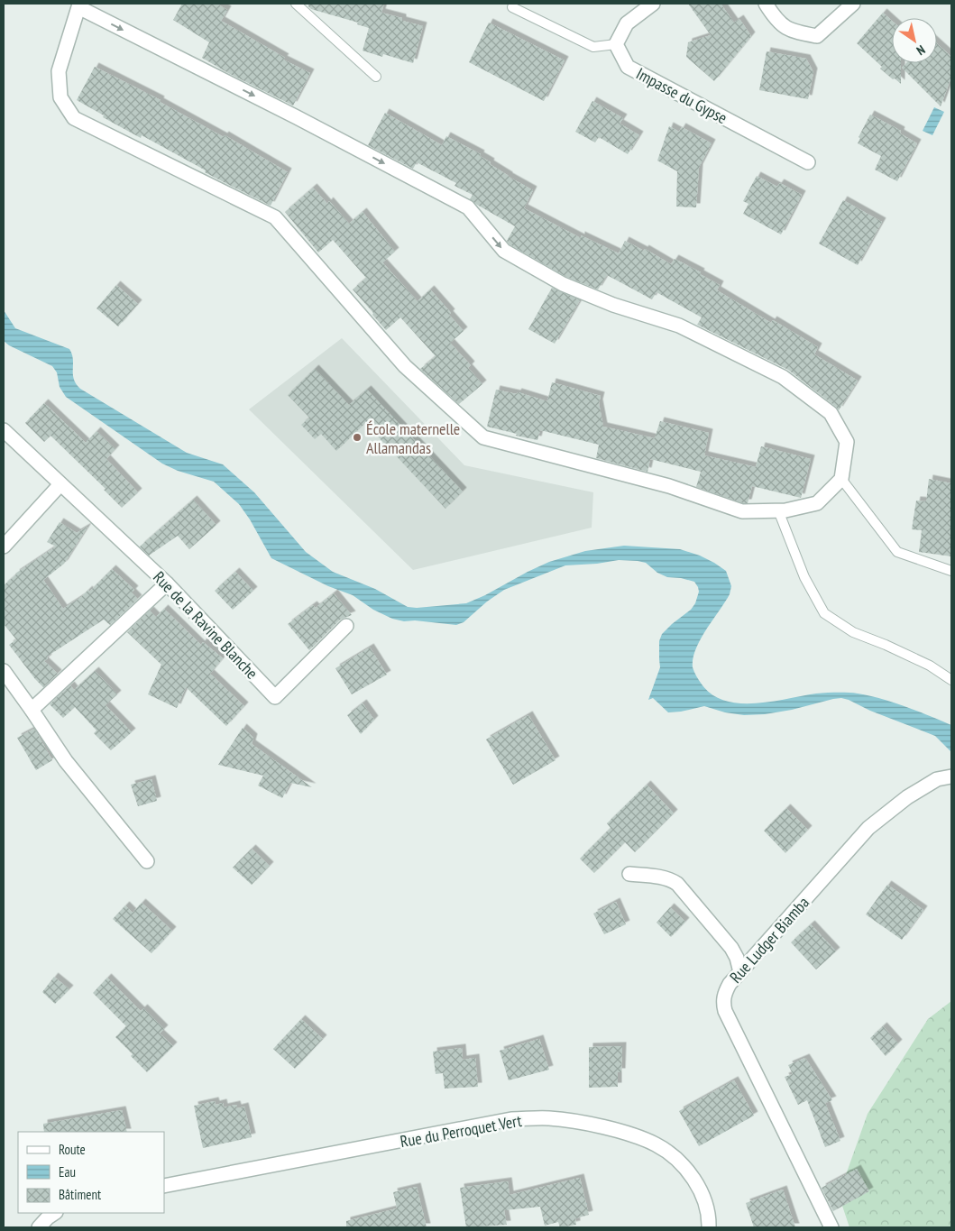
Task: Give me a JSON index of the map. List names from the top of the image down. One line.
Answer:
{"streets":{"street":["Impasse du Gypse","Rue de la Ravine Blanche","Rue Ludger Biamba","Rue du Perroquet Vert"]},"places":["École maternelle Allamandas"],"legend":["Route","Eau","Bâtiment"],"north":"bottom right"}
